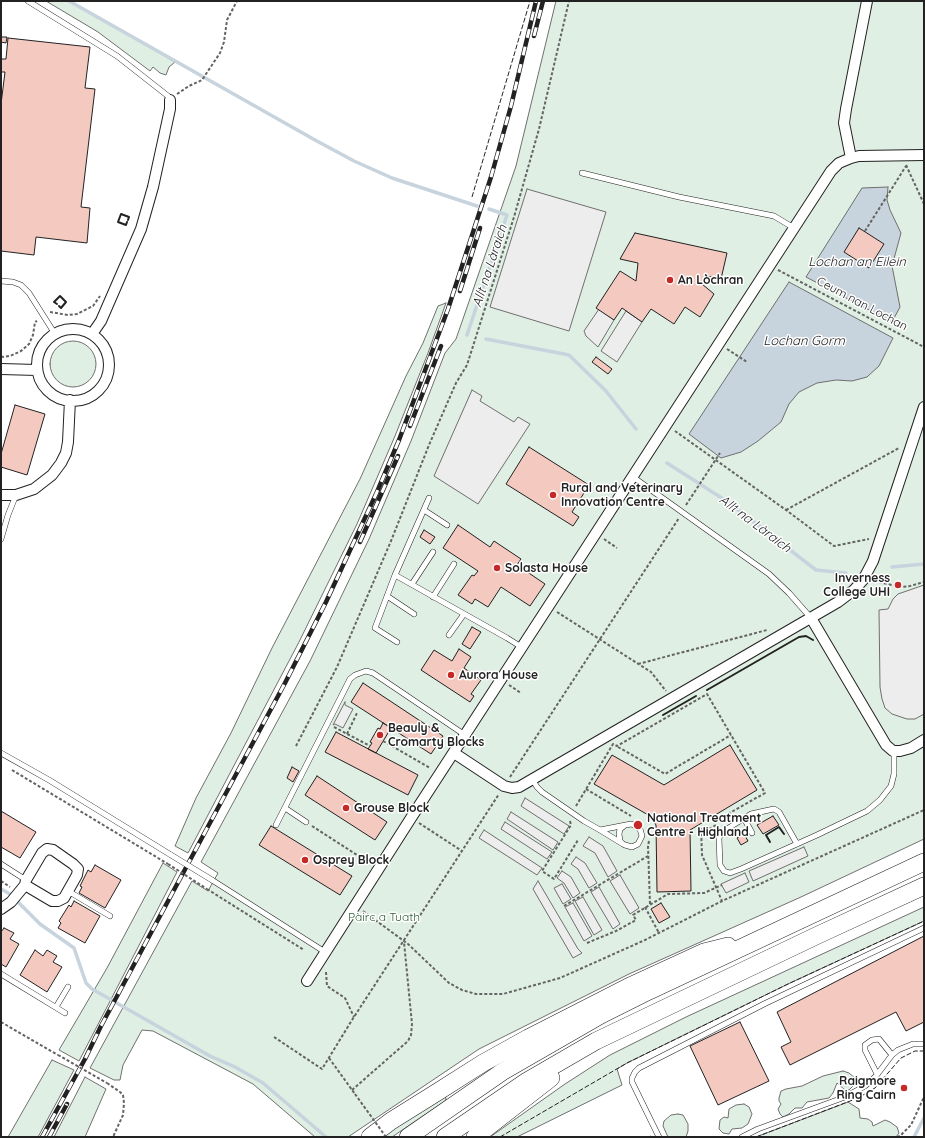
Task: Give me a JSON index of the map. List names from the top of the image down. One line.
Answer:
{"streets":{"path":["Ceum nan Lochan"]},"water":["Lochan an Eilein","Allt na Làraich","Lochan Gorm"],"parks":["Pàirc a Tuath"],"places":["An Lòchran","Rural and Veterinary Innovation Centre","Solasta House","Inverness College UHI","Aurora House","Beauly & Cromarty Blocks","Grouse Block","National Treatment Centre - Highland","Osprey Block","Raigmore Ring Cairn"]}
